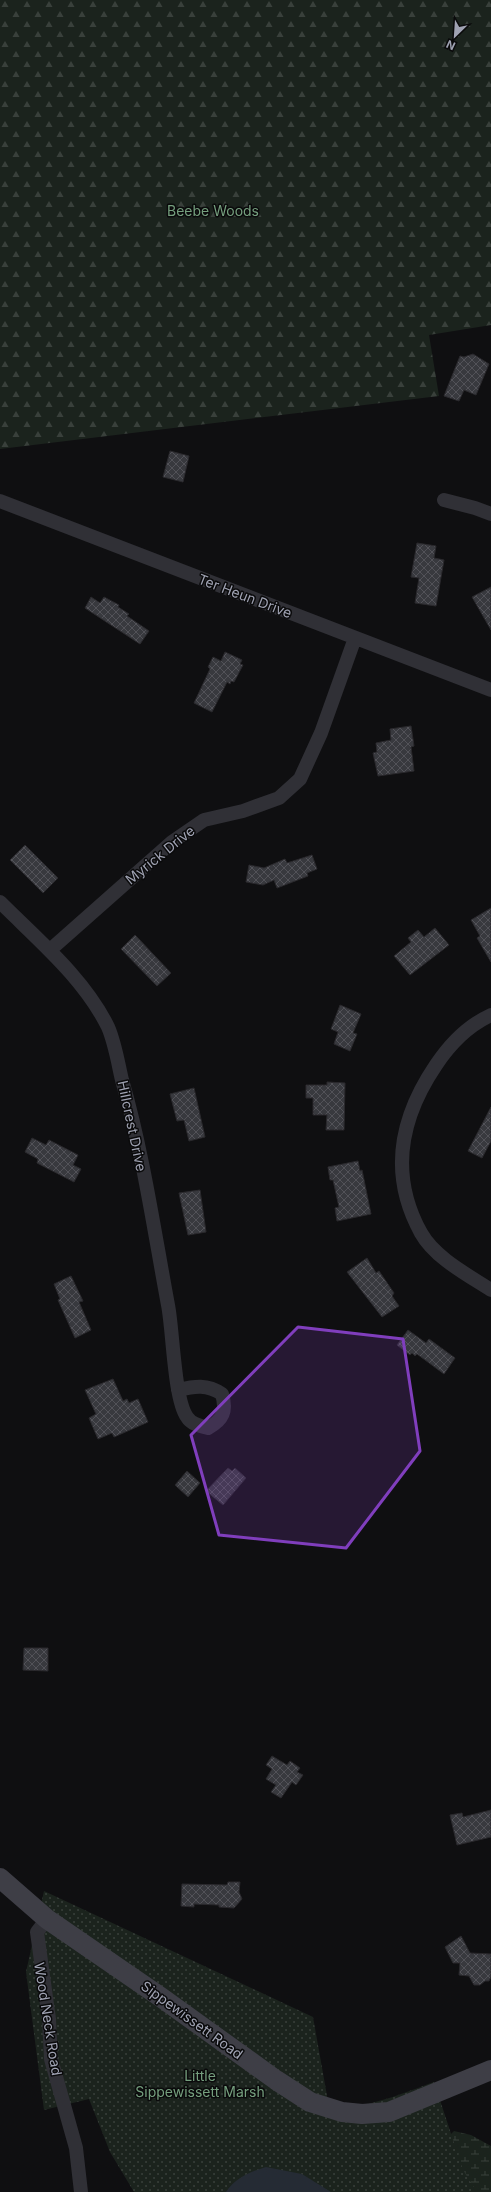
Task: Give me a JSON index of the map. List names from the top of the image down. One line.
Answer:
{"streets":{"main road":["Sippewissett Road"],"street":["Ter Heun Drive","Myrick Drive","Hillcrest Drive","Wood Neck Road"]},"crossings":[["Ter Heun Drive","Myrick Drive"],["Myrick Drive","Hillcrest Drive"],["Wood Neck Road","Sippewissett Road"]],"parks":["Beebe Woods","Little Sippewissett Marsh"],"north":"bottom left"}
